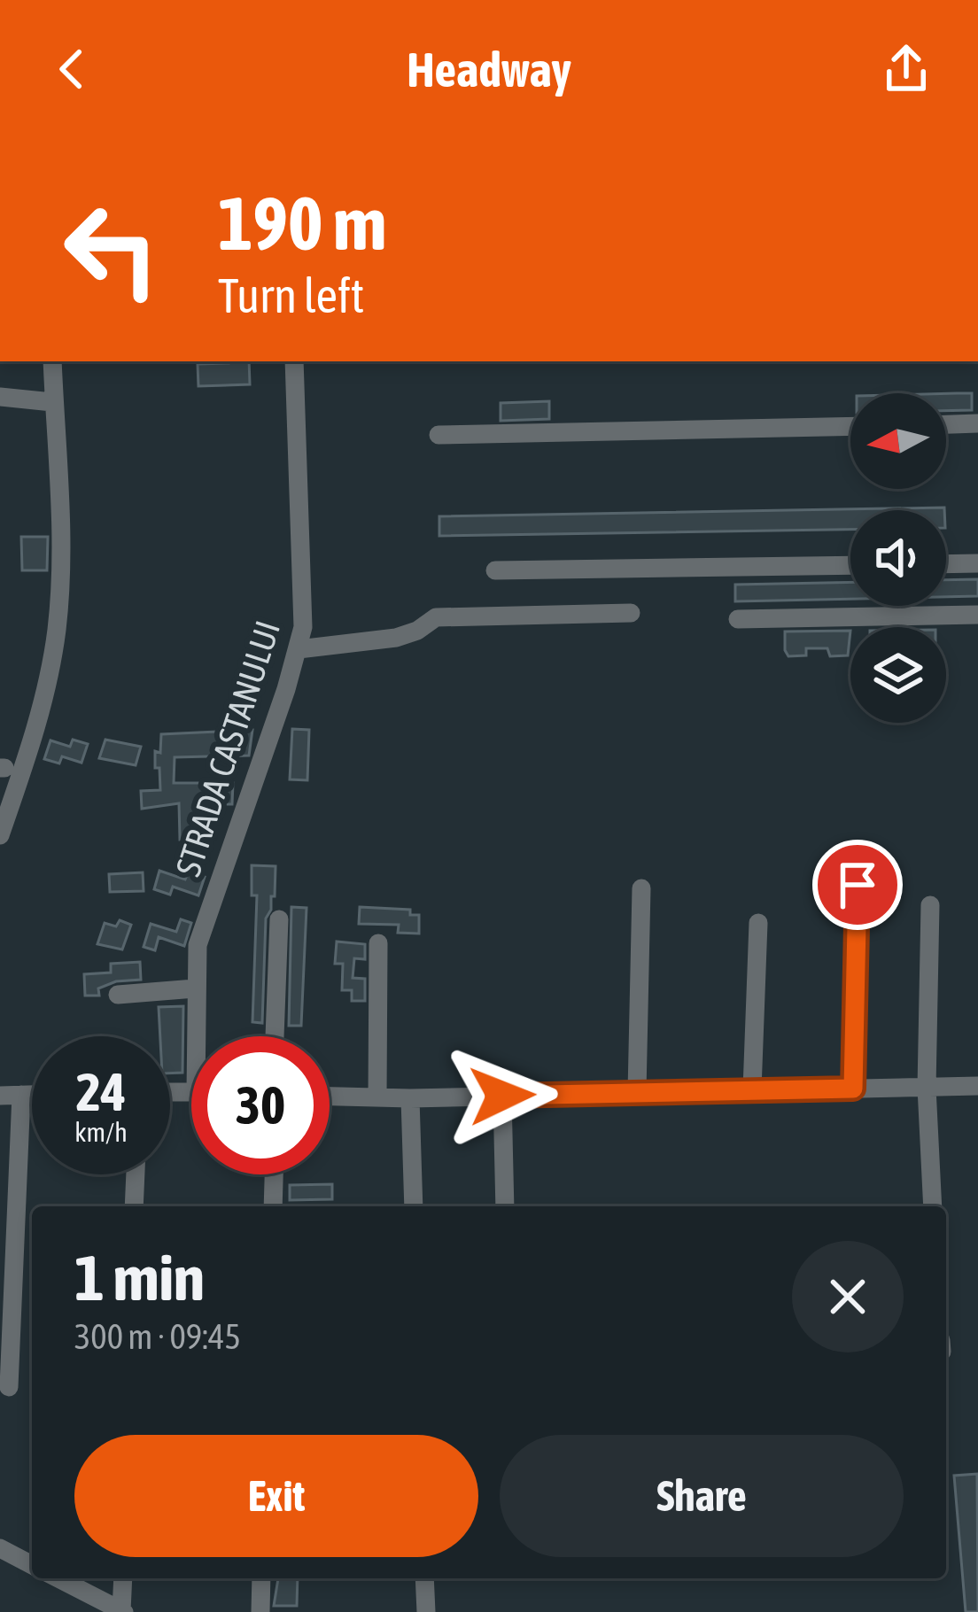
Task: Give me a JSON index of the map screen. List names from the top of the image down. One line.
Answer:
{"streets":{"street":["STRADA CASTANULUI"]},"north":"left","page":{"header":"Headway","turn":["190 m","Turn left"],"speed":"24 km/h","limit":"30","heading":["1 min","300 m · 09:45"],"buttons":["Exit","Share"]}}
